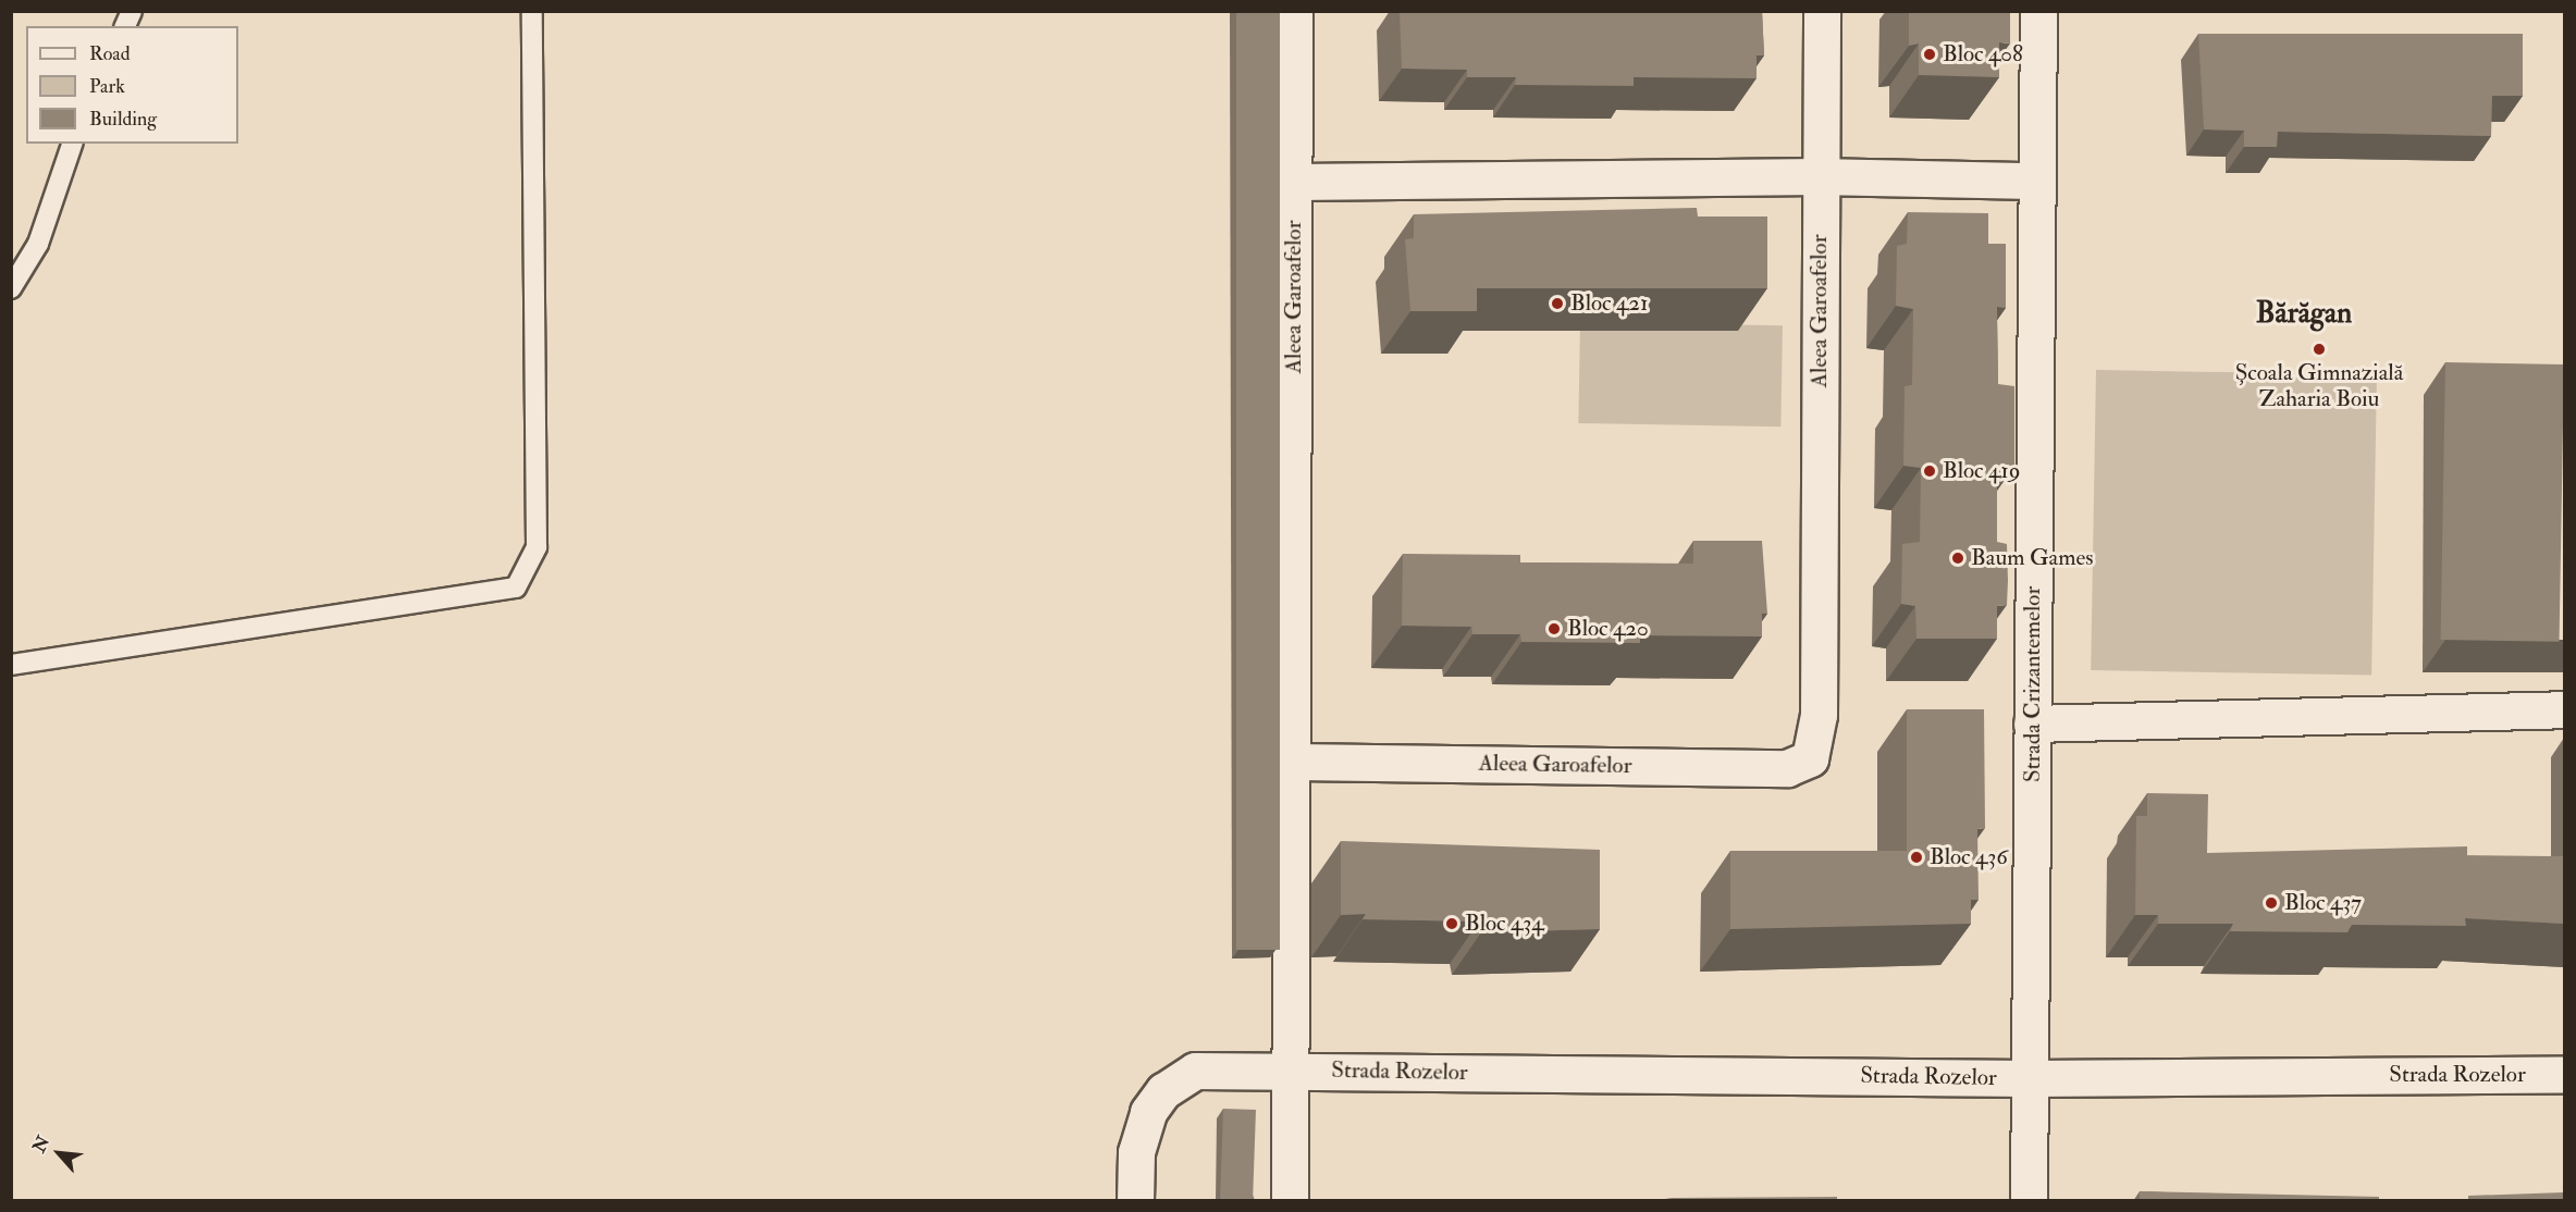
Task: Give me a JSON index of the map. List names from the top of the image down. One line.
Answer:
{"streets":{"street":["Aleea Garoafelor","Strada Crizantemelor","Strada Rozelor"]},"crossings":[["Strada Crizantemelor","Strada Rozelor"]],"districts":["Bărăgan"],"places":["Bloc 408","Bloc 421","Școala Gimnazială Zaharia Boiu","Bloc 419","Baum Games","Bloc 420","Bloc 436","Bloc 437","Bloc 434"],"legend":["Road","Park","Building"],"north":"top left"}
